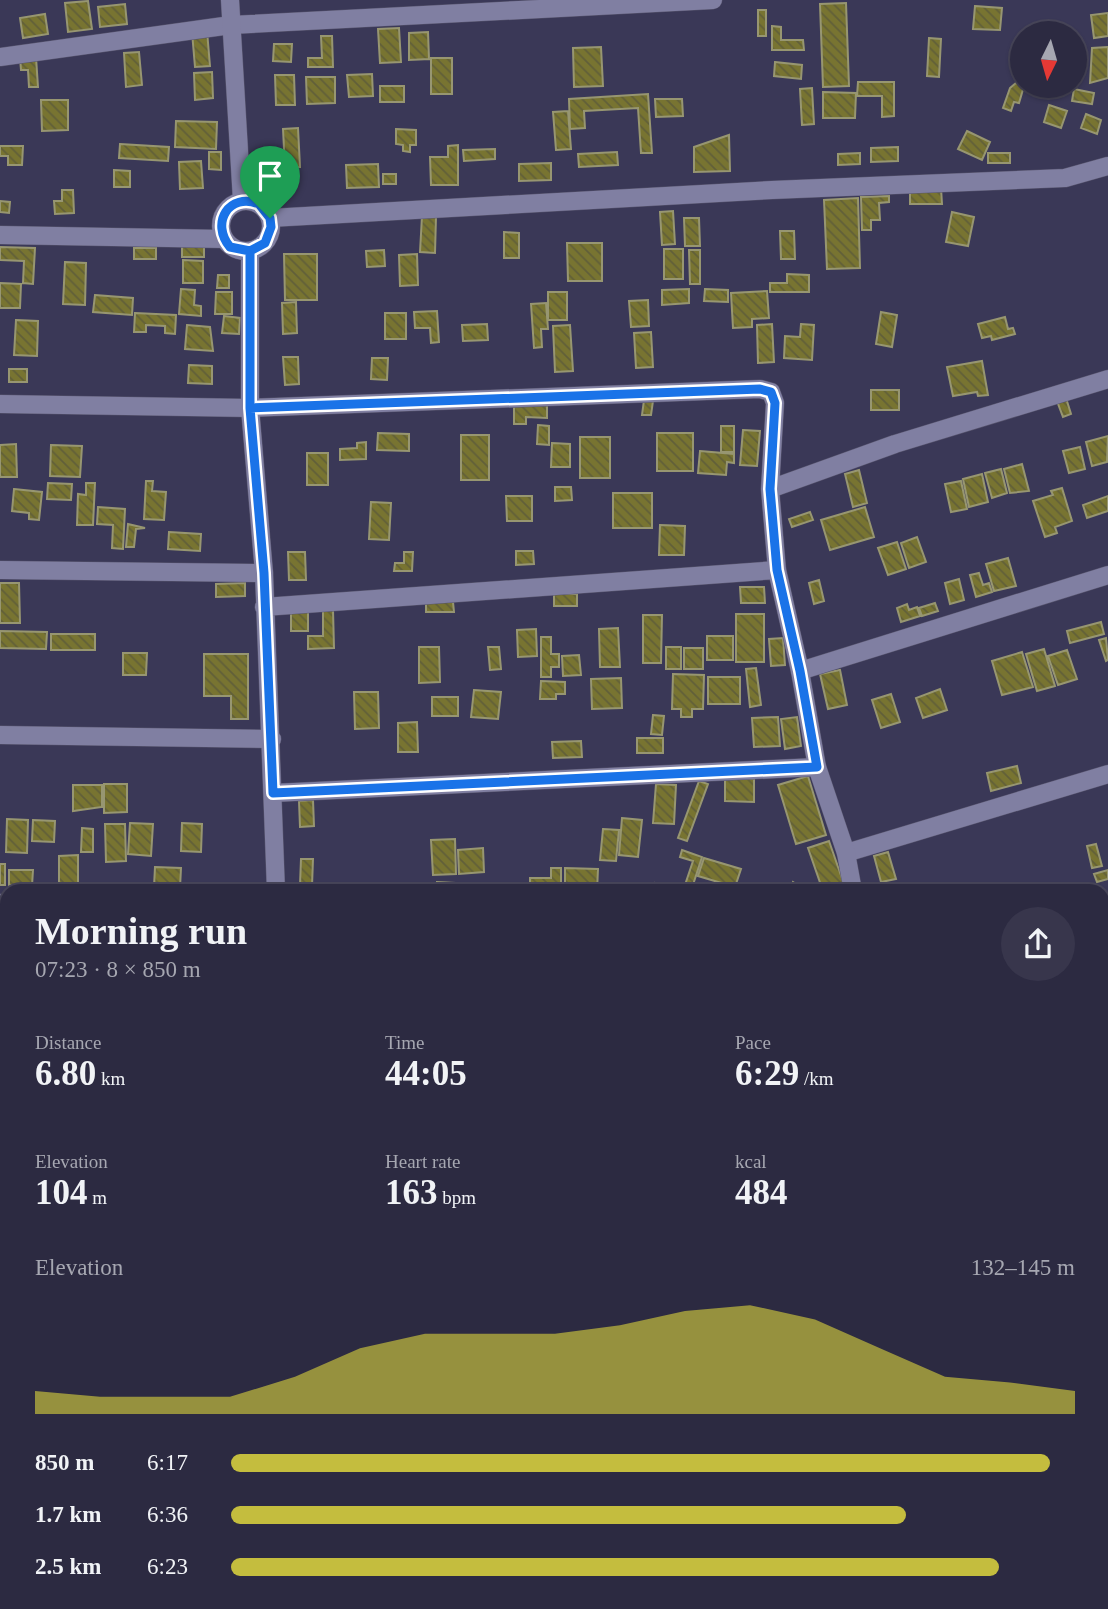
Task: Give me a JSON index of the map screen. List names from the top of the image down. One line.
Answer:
{"north":"bottom","page":{"heading":["Morning run","07:23 · 8 × 850 m"],"stats":[["Distance","6.80 km"],["Time","44:05"],["Pace","6:29 /km"],["Elevation","104 m"],["Heart rate","163 bpm"],["kcal","484"]],"chart":["Elevation","132–145 m"],"list":[{"name":"850 m","note":"6:17"},{"name":"1.7 km","note":"6:36"},{"name":"2.5 km","note":"6:23"}]}}
